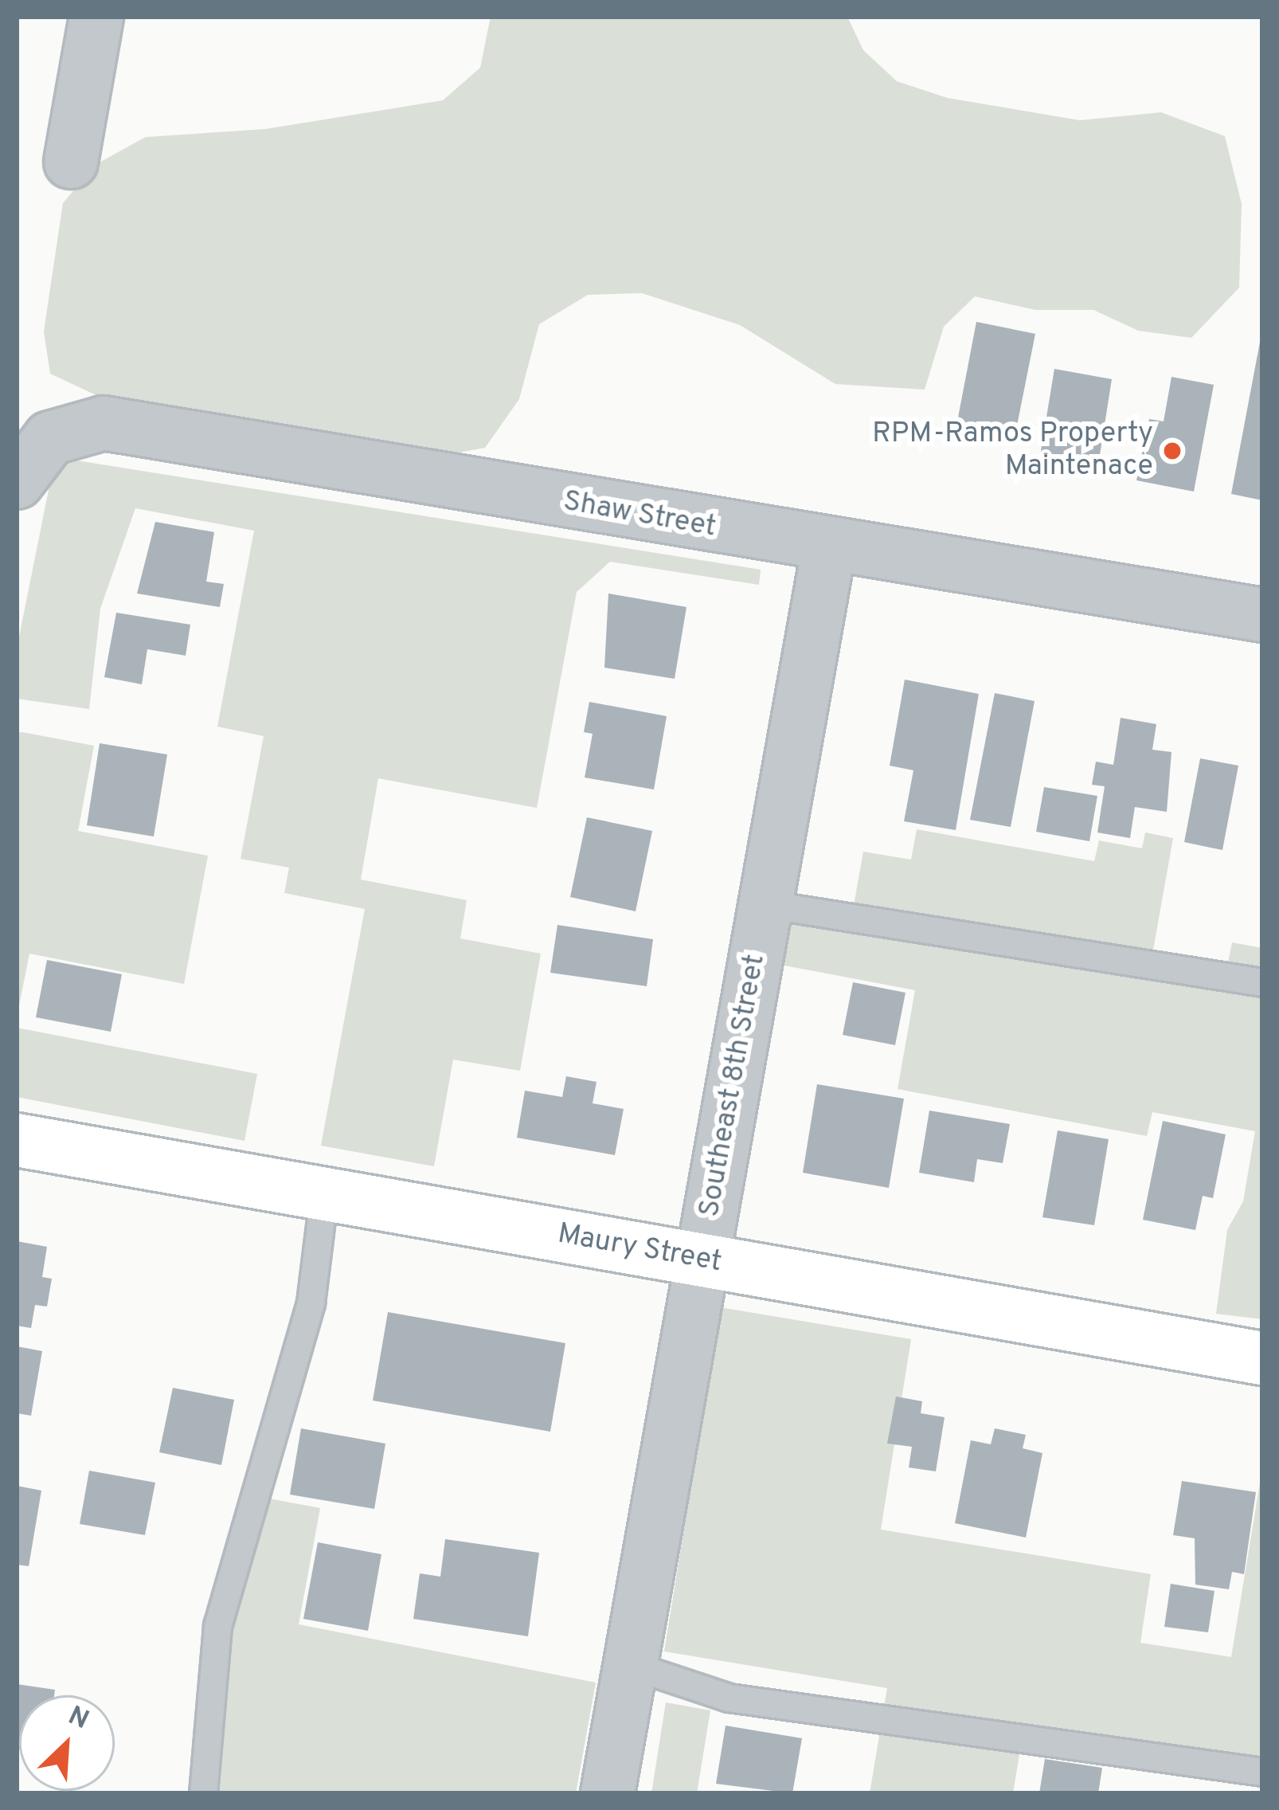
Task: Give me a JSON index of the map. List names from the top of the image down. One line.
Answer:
{"streets":{"main road":["Maury Street"],"street":["Shaw Street","Southeast 8th Street"]},"crossings":[["Shaw Street","Southeast 8th Street"],["Southeast 8th Street","Maury Street"]],"places":["RPM-Ramos Property Maintenace"],"north":"top right"}
